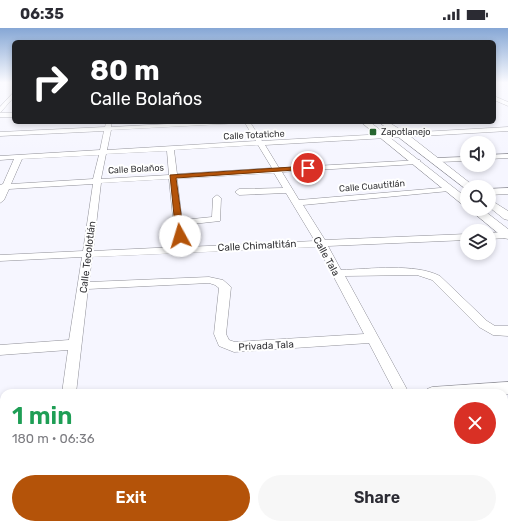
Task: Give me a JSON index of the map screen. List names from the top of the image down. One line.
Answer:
{"streets":{"street":["Calle Totatiche","Calle Bolaños","Calle Cuautitlán","Calle Chimaltitán","Calle Tala","Calle Tecolotlán","Privada Tala"]},"crossings":[["Calle Totatiche","Calle Tala"],["Calle Totatiche","Calle Tecolotlán"],["Calle Bolaños","Calle Tala"],["Calle Bolaños","Calle Tecolotlán"],["Calle Cuautitlán","Calle Tala"],["Calle Chimaltitán","Calle Tala"],["Calle Chimaltitán","Calle Tecolotlán"],["Calle Tala","Privada Tala"],["Calle Tecolotlán","Privada Tala"]],"places":{"transit":["Zapotlanejo"]},"page":{"status":"06:35","turn":["80 m","Calle Bolaños"],"heading":["1 min","180 m · 06:36"],"buttons":["Exit","Share"]}}
